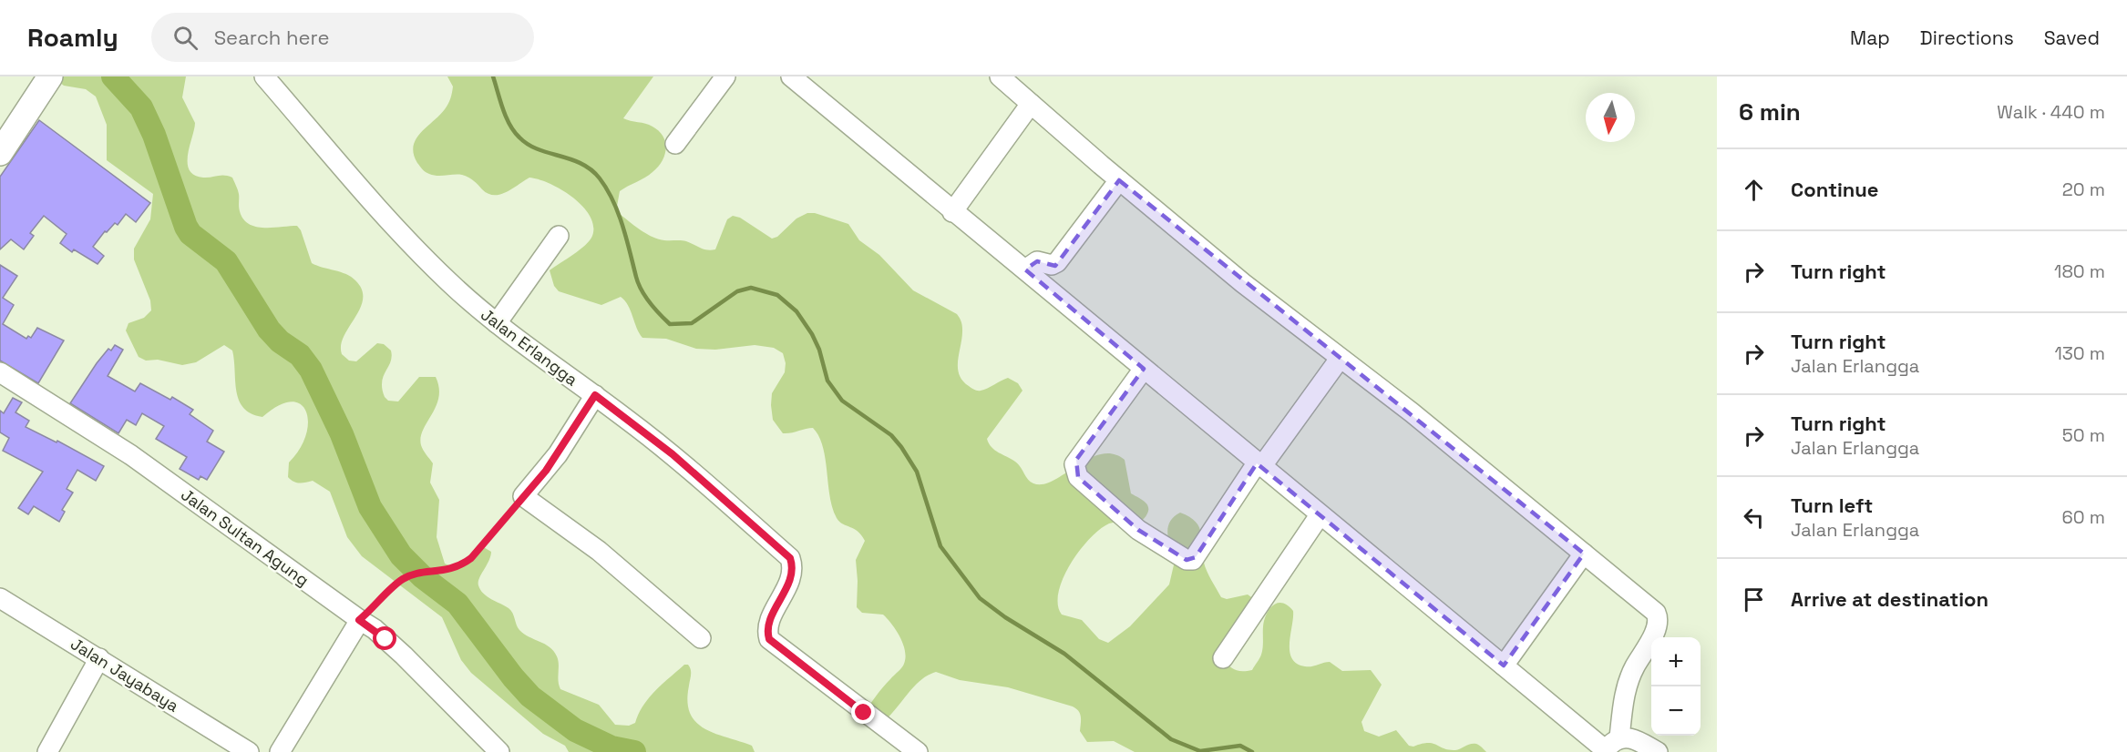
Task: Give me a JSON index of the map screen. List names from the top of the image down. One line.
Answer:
{"streets":{"street":["Jalan Erlangga","Jalan Sultan Agung","Jalan Jayabaya"]},"north":"bottom","page":{"header":"Roamly","search":"Search here","nav":["Map","Directions","Saved"],"heading":["6 min","Walk · 440 m"],"list":[["Continue","20 m"],["Turn right","180 m"],["Turn right","Jalan Erlangga","130 m"],["Turn right","Jalan Erlangga","50 m"],["Turn left","Jalan Erlangga","60 m"],"Arrive at destination"],"map_buttons":["+","−"]}}
